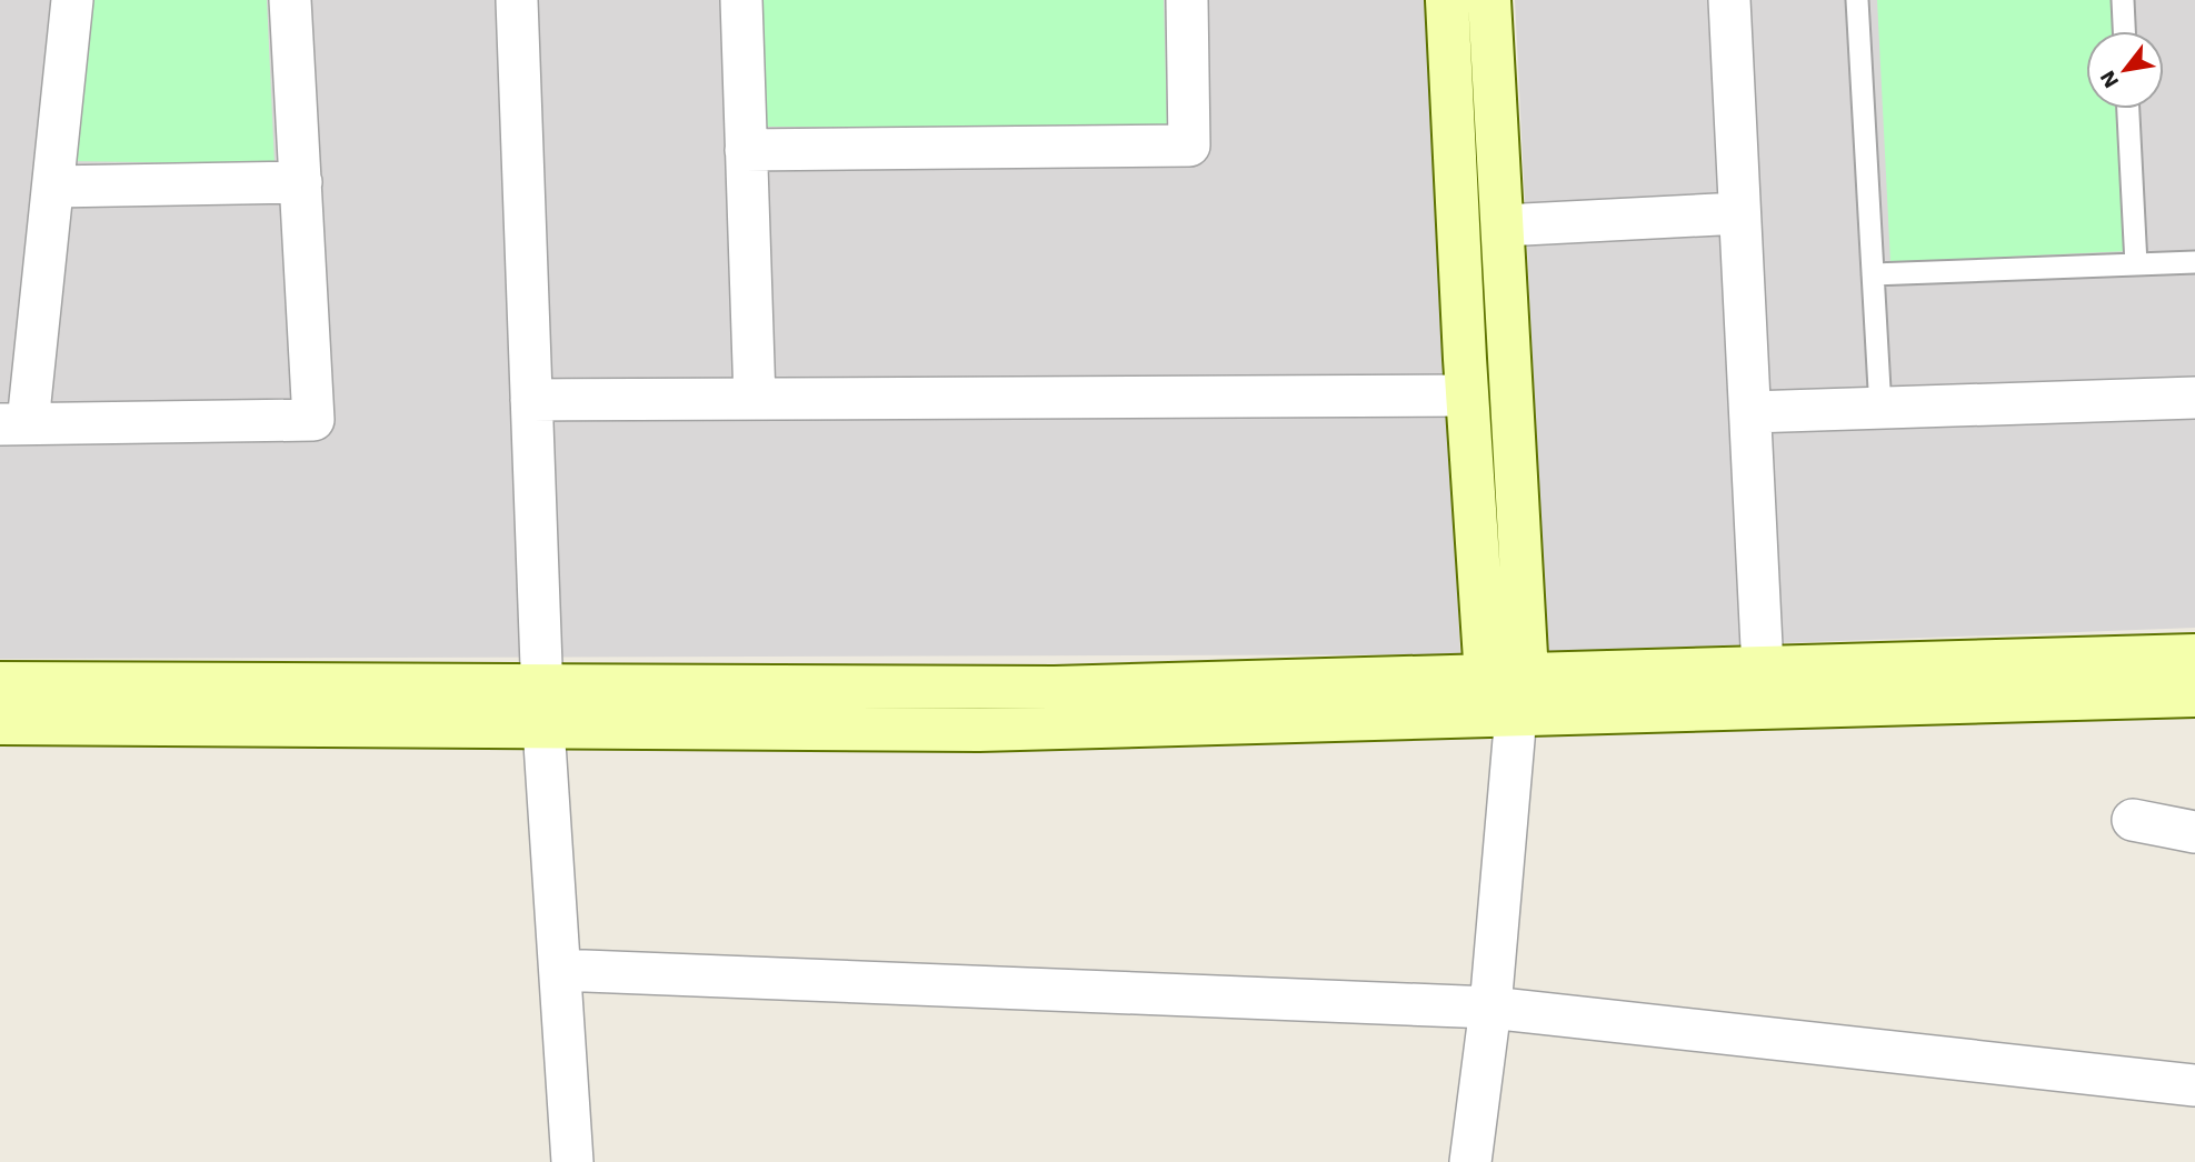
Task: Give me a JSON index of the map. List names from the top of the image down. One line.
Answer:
{"north":"bottom left"}
